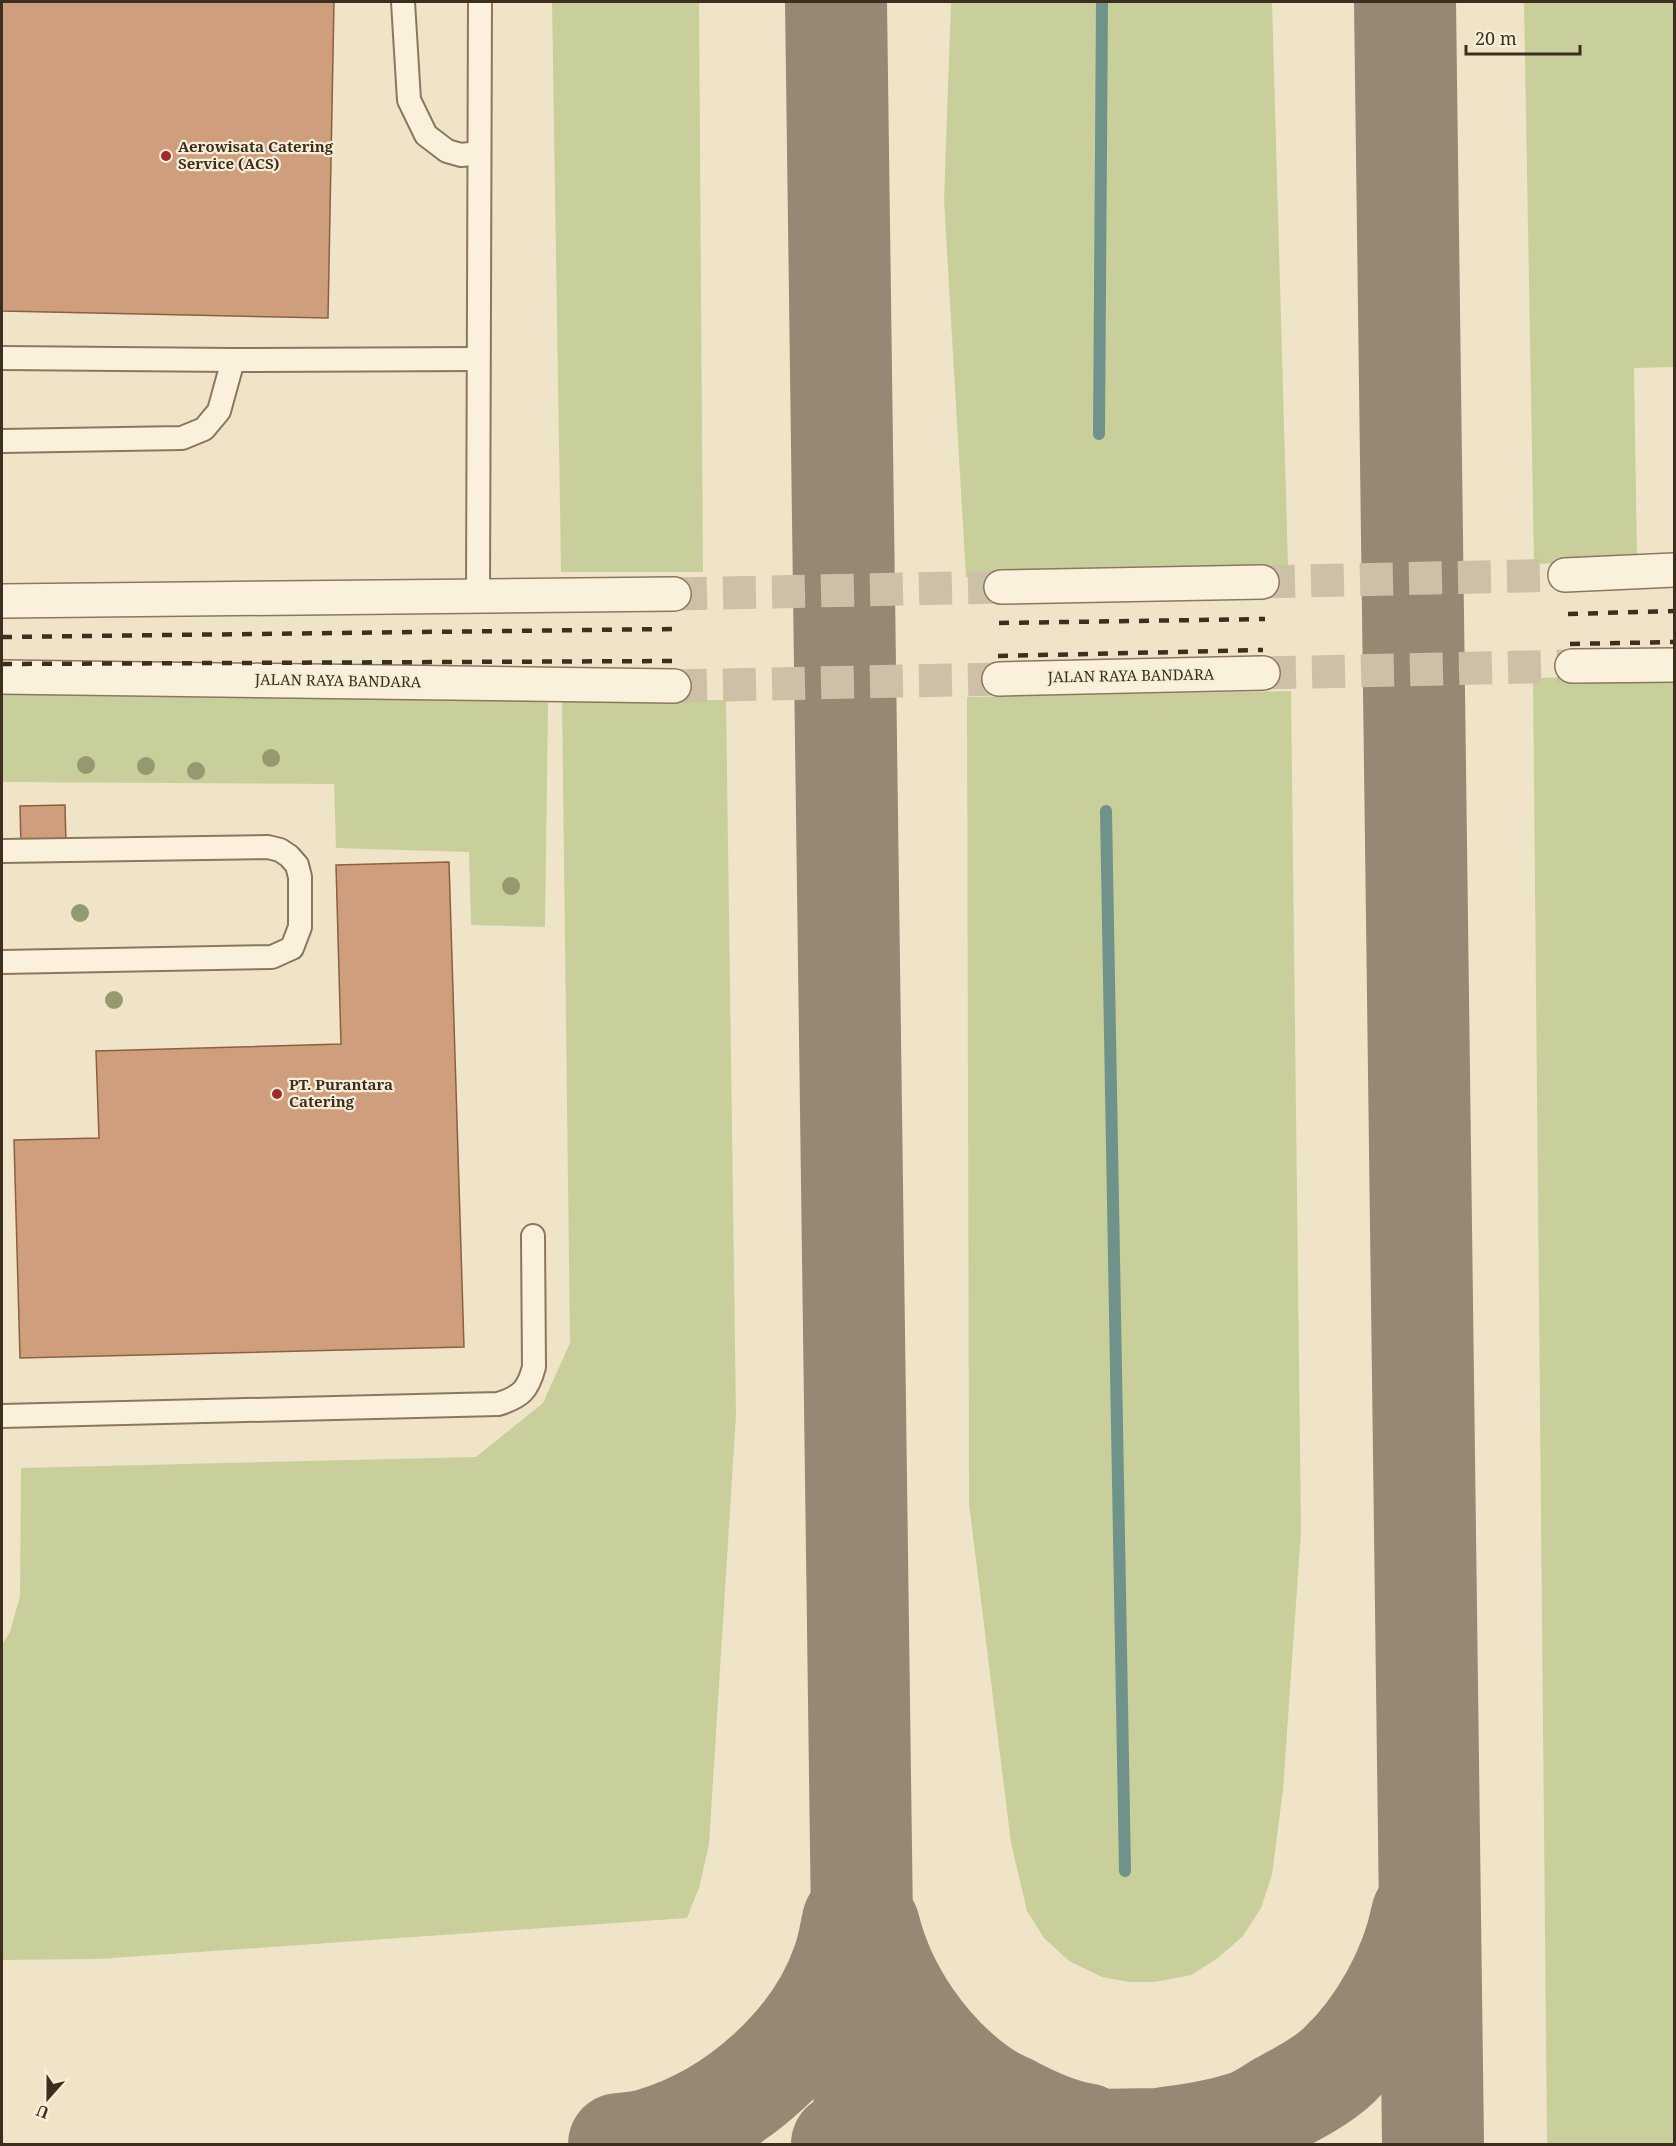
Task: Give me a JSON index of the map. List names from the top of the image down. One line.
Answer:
{"streets":{"street":["JALAN RAYA BANDARA"]},"places":["Aerowisata Catering Service (ACS)","PT. Purantara Catering"],"scale_bar":"20 m","north":"bottom"}
